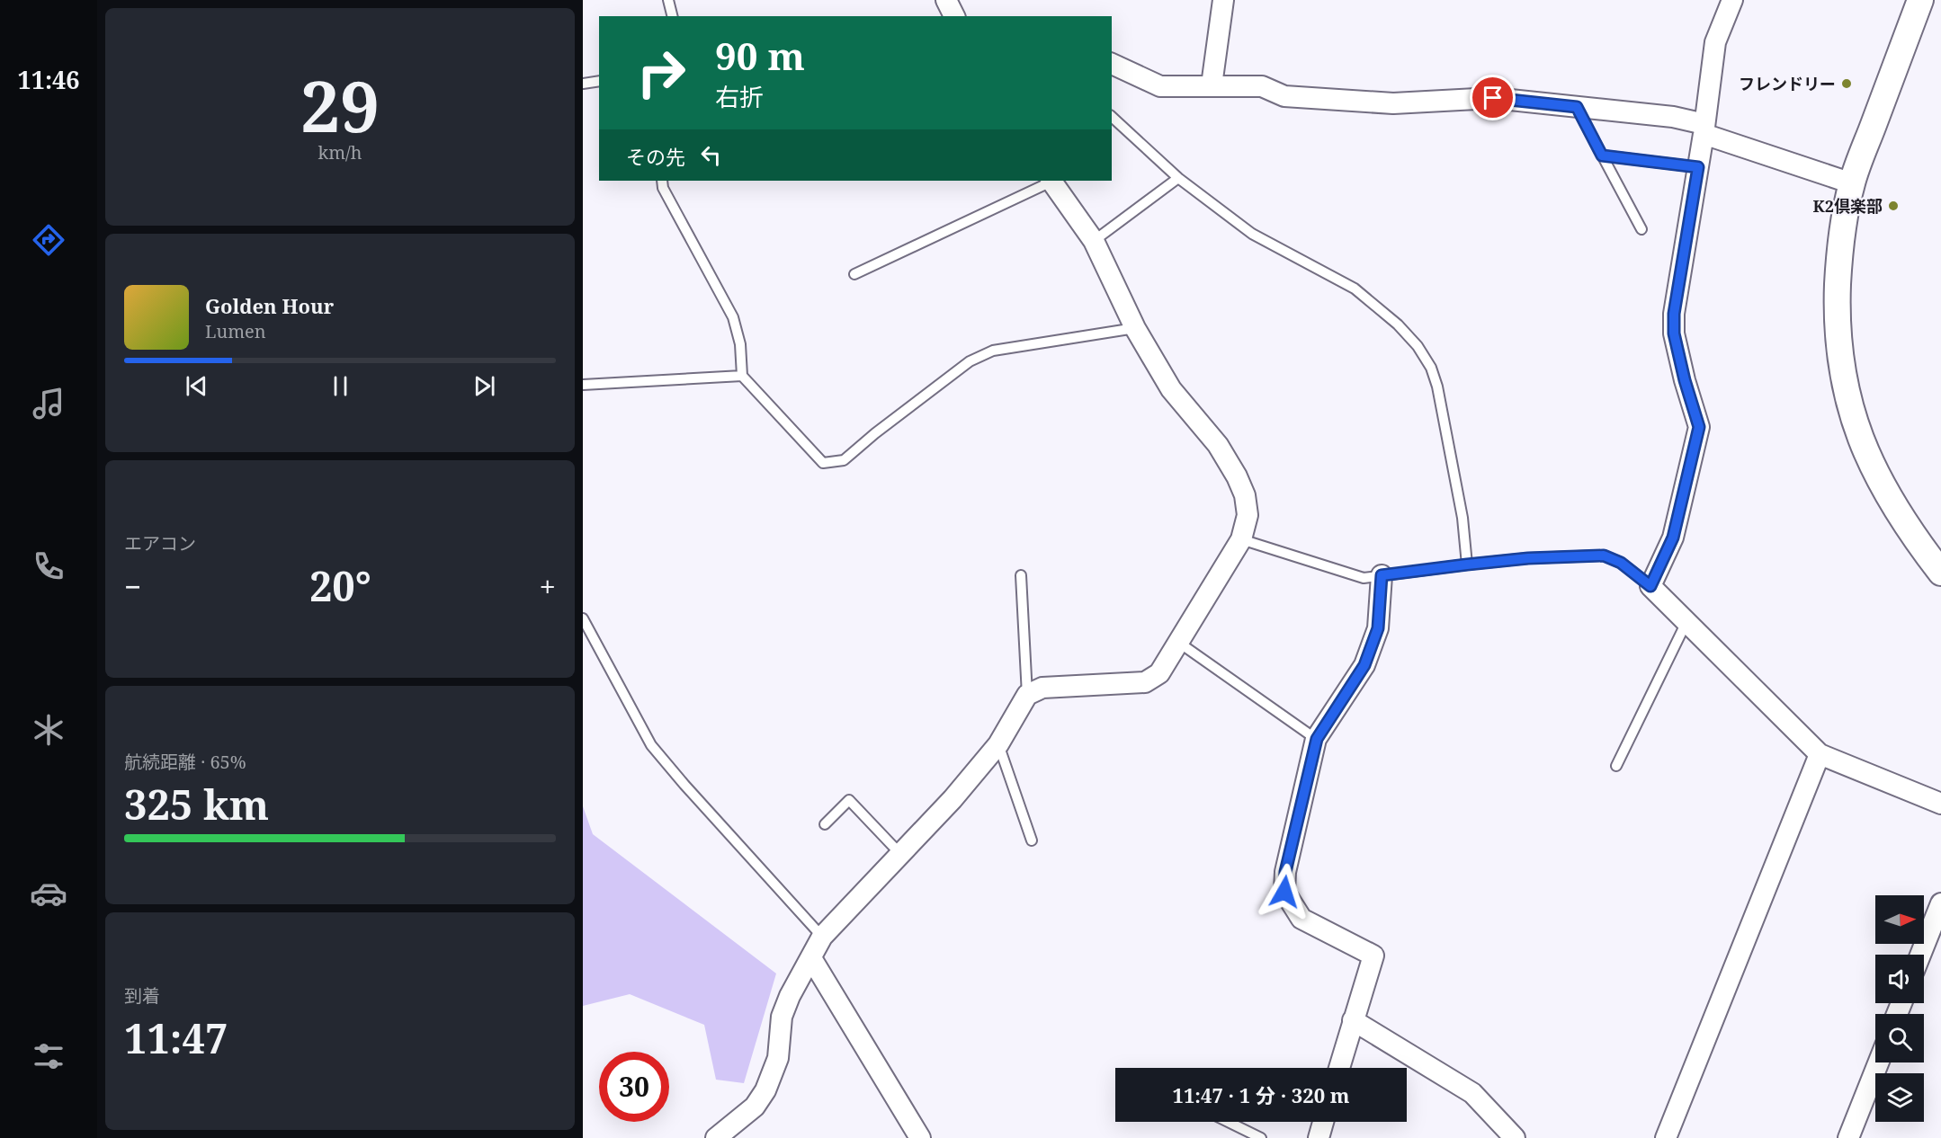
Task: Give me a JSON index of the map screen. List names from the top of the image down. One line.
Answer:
{"places":["フレンドリー","K2倶楽部"],"north":"right","page":{"tabs":"11:46","tile":[["29","km/h"],"エアコン",["航続距離 · 65%","325 km"],["到着","11:47"]],"turn":["90 m","右折"],"then":"その先","song":["Golden Hour","Lumen"],"heat":["−","20°","+"],"limit":"30","trip":"11:47 · 1 分 · 320 m"}}
